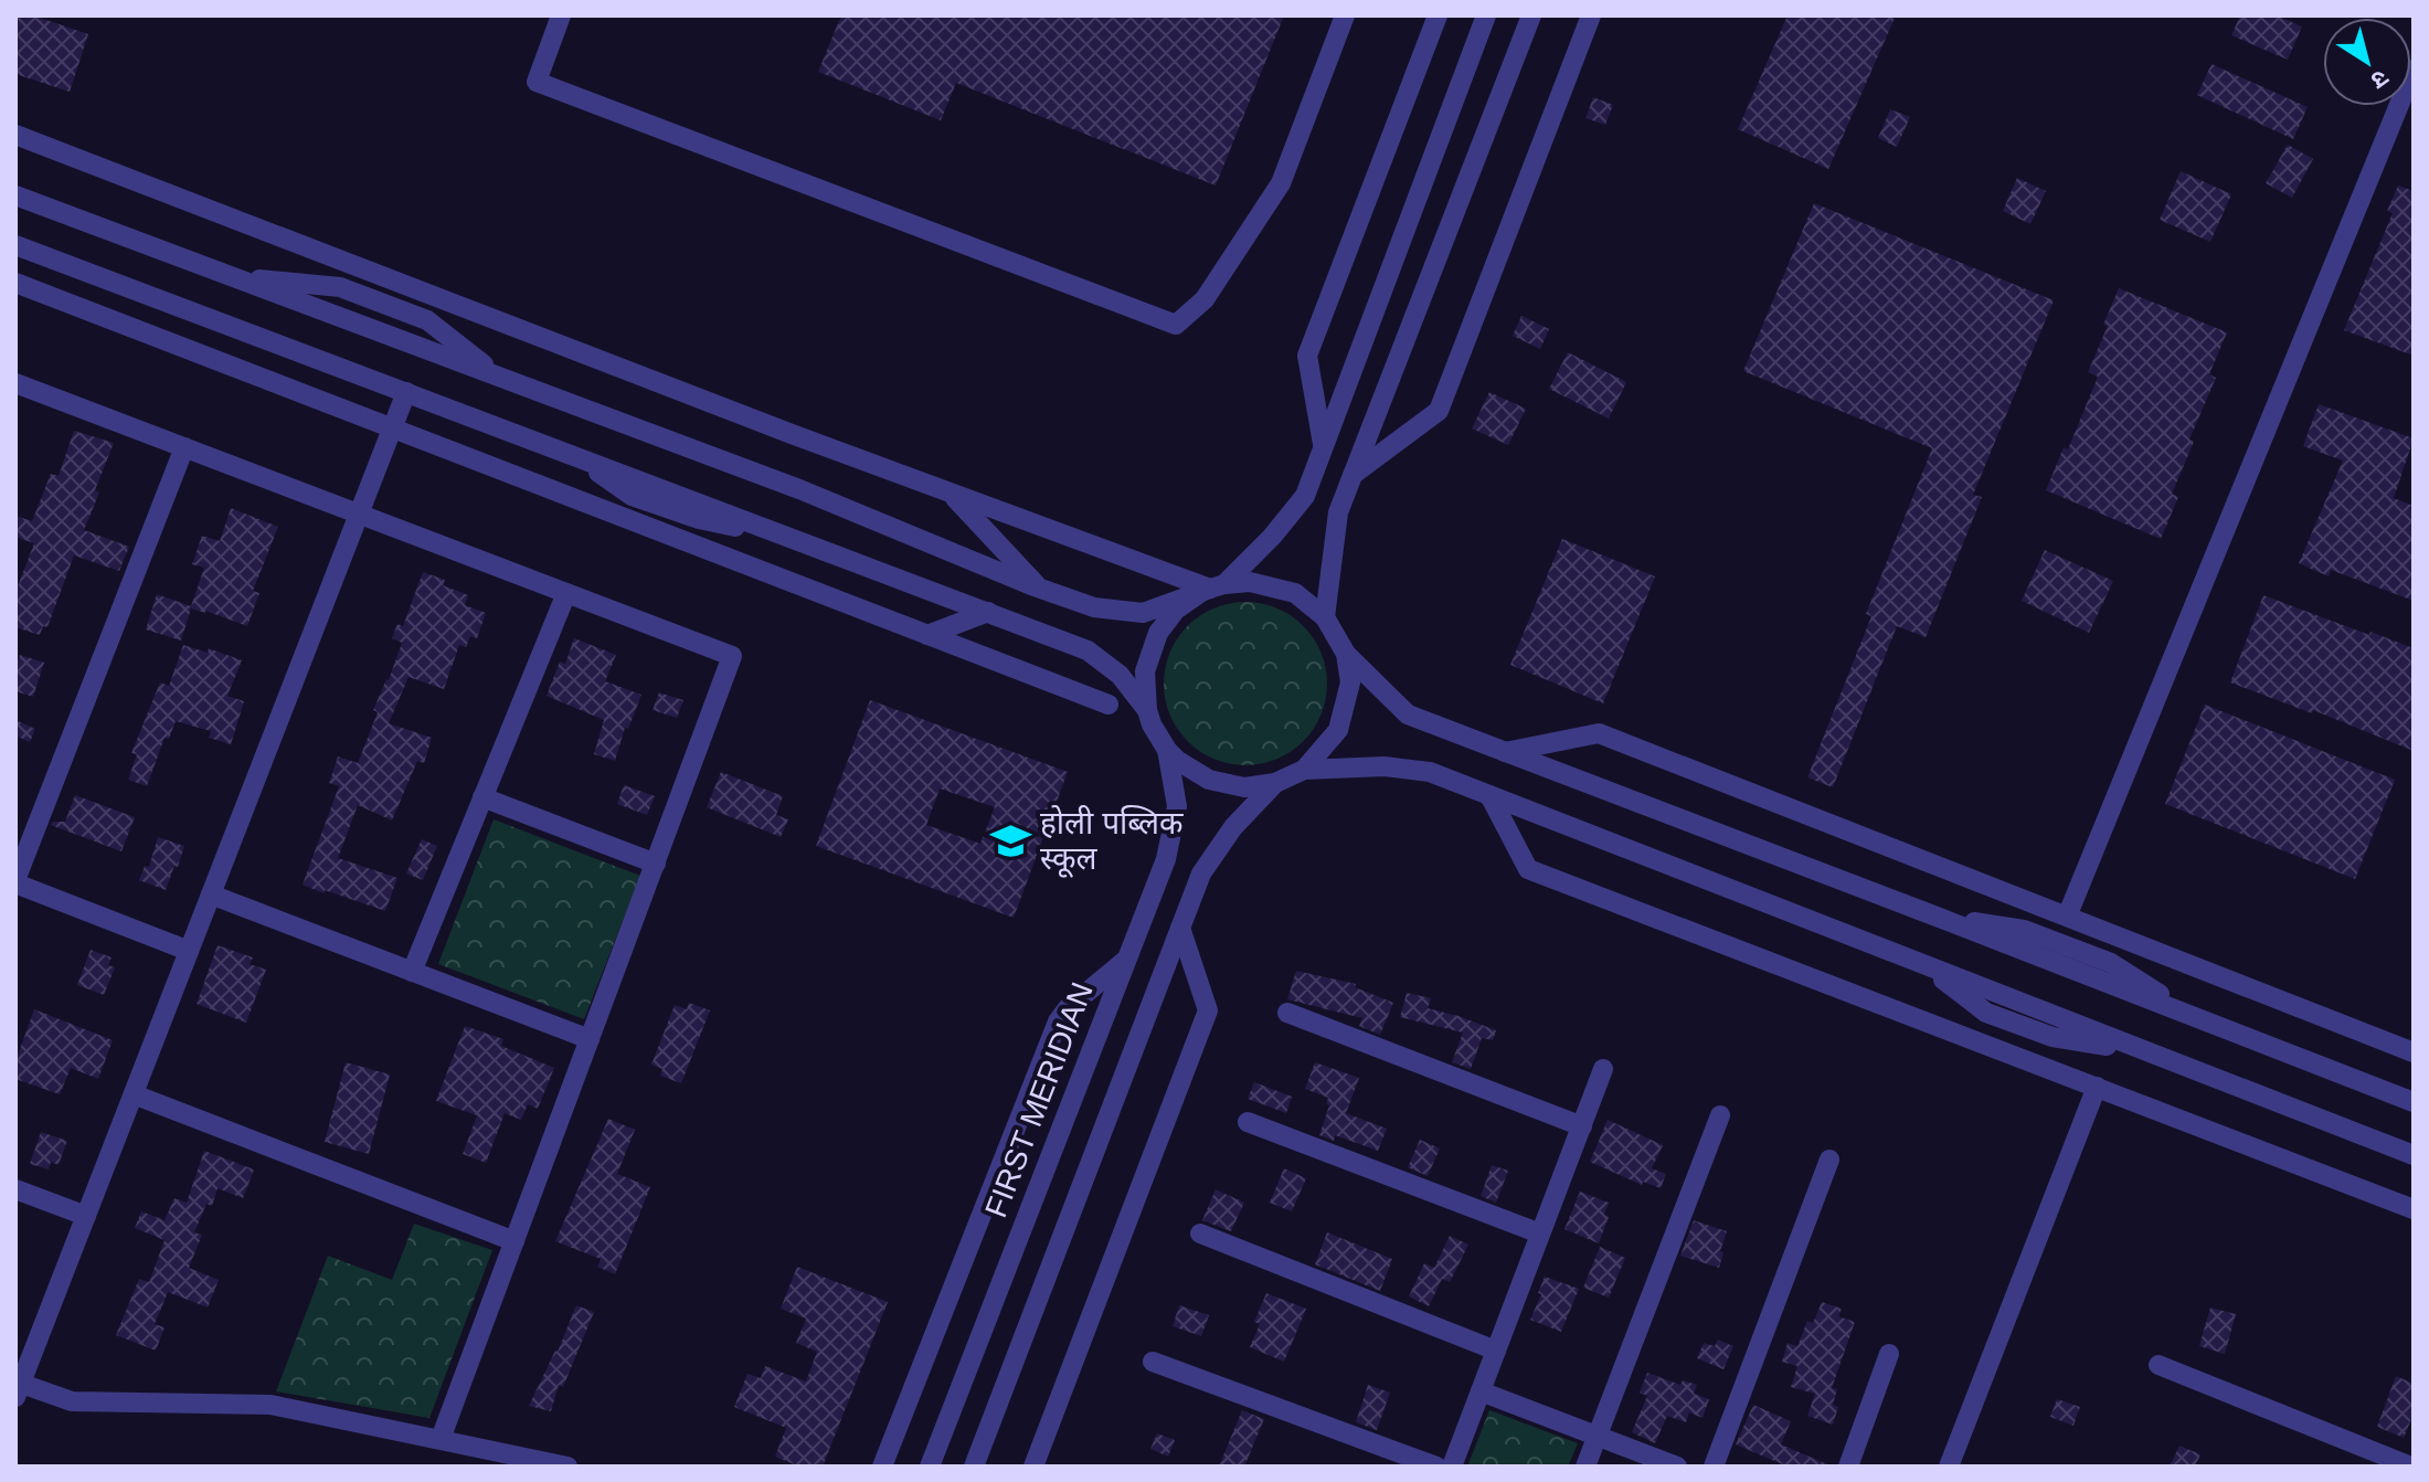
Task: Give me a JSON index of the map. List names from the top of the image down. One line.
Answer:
{"streets":{"street":["FIRST MERIDIAN"]},"places":{"school or university":["होली पब्लिक स्कूल"]},"north":"bottom right"}
